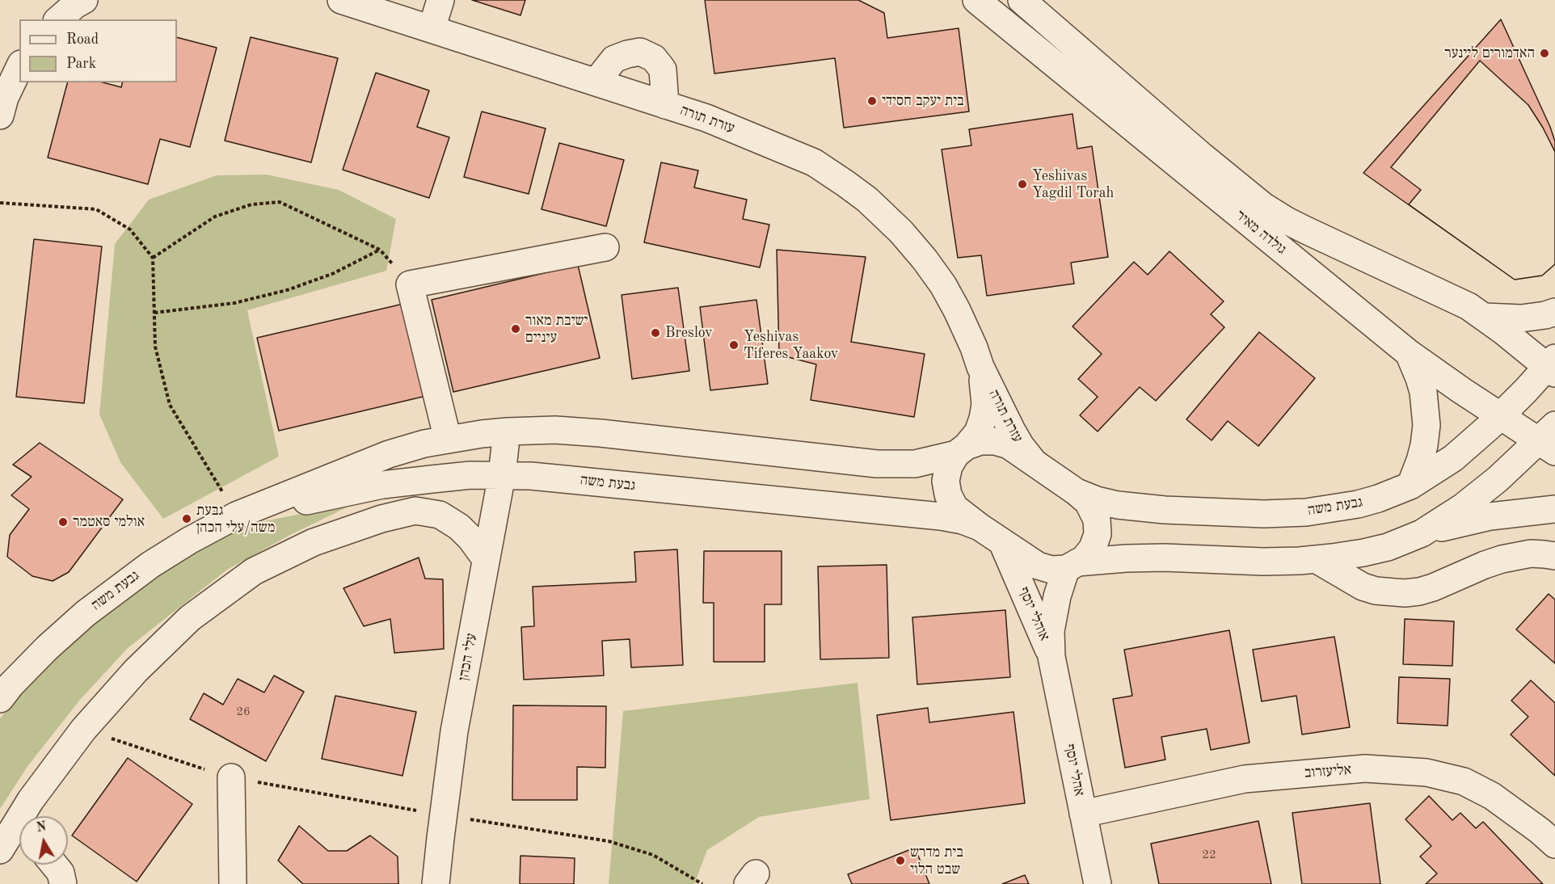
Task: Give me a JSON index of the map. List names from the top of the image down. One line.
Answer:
{"streets":{"street":["עזרת תורה","גולדה מאיר","גבעת משה","אוהלי יוסף","עלי הכהן","אהלי יוסף","אליעזרוב"]},"crossings":[["עזרת תורה","גבעת משה"],["גולדה מאיר","גבעת משה"],["גבעת משה","עלי הכהן"],["אוהלי יוסף","אהלי יוסף"],["אהלי יוסף","אליעזרוב"]],"places":["האדמורים ליינער","בית יעקב חסידי","Yeshivas Yagdil Torah","ישיבת מאור עיניים","Breslov","Yeshivas Tiferes Yaakov","גבעת משה/עלי הכהן","אולמי סאטמר","בית מדרש שבט הלוי"],"house_numbers":["26","22"],"legend":["Road","Park"],"north":"top"}
